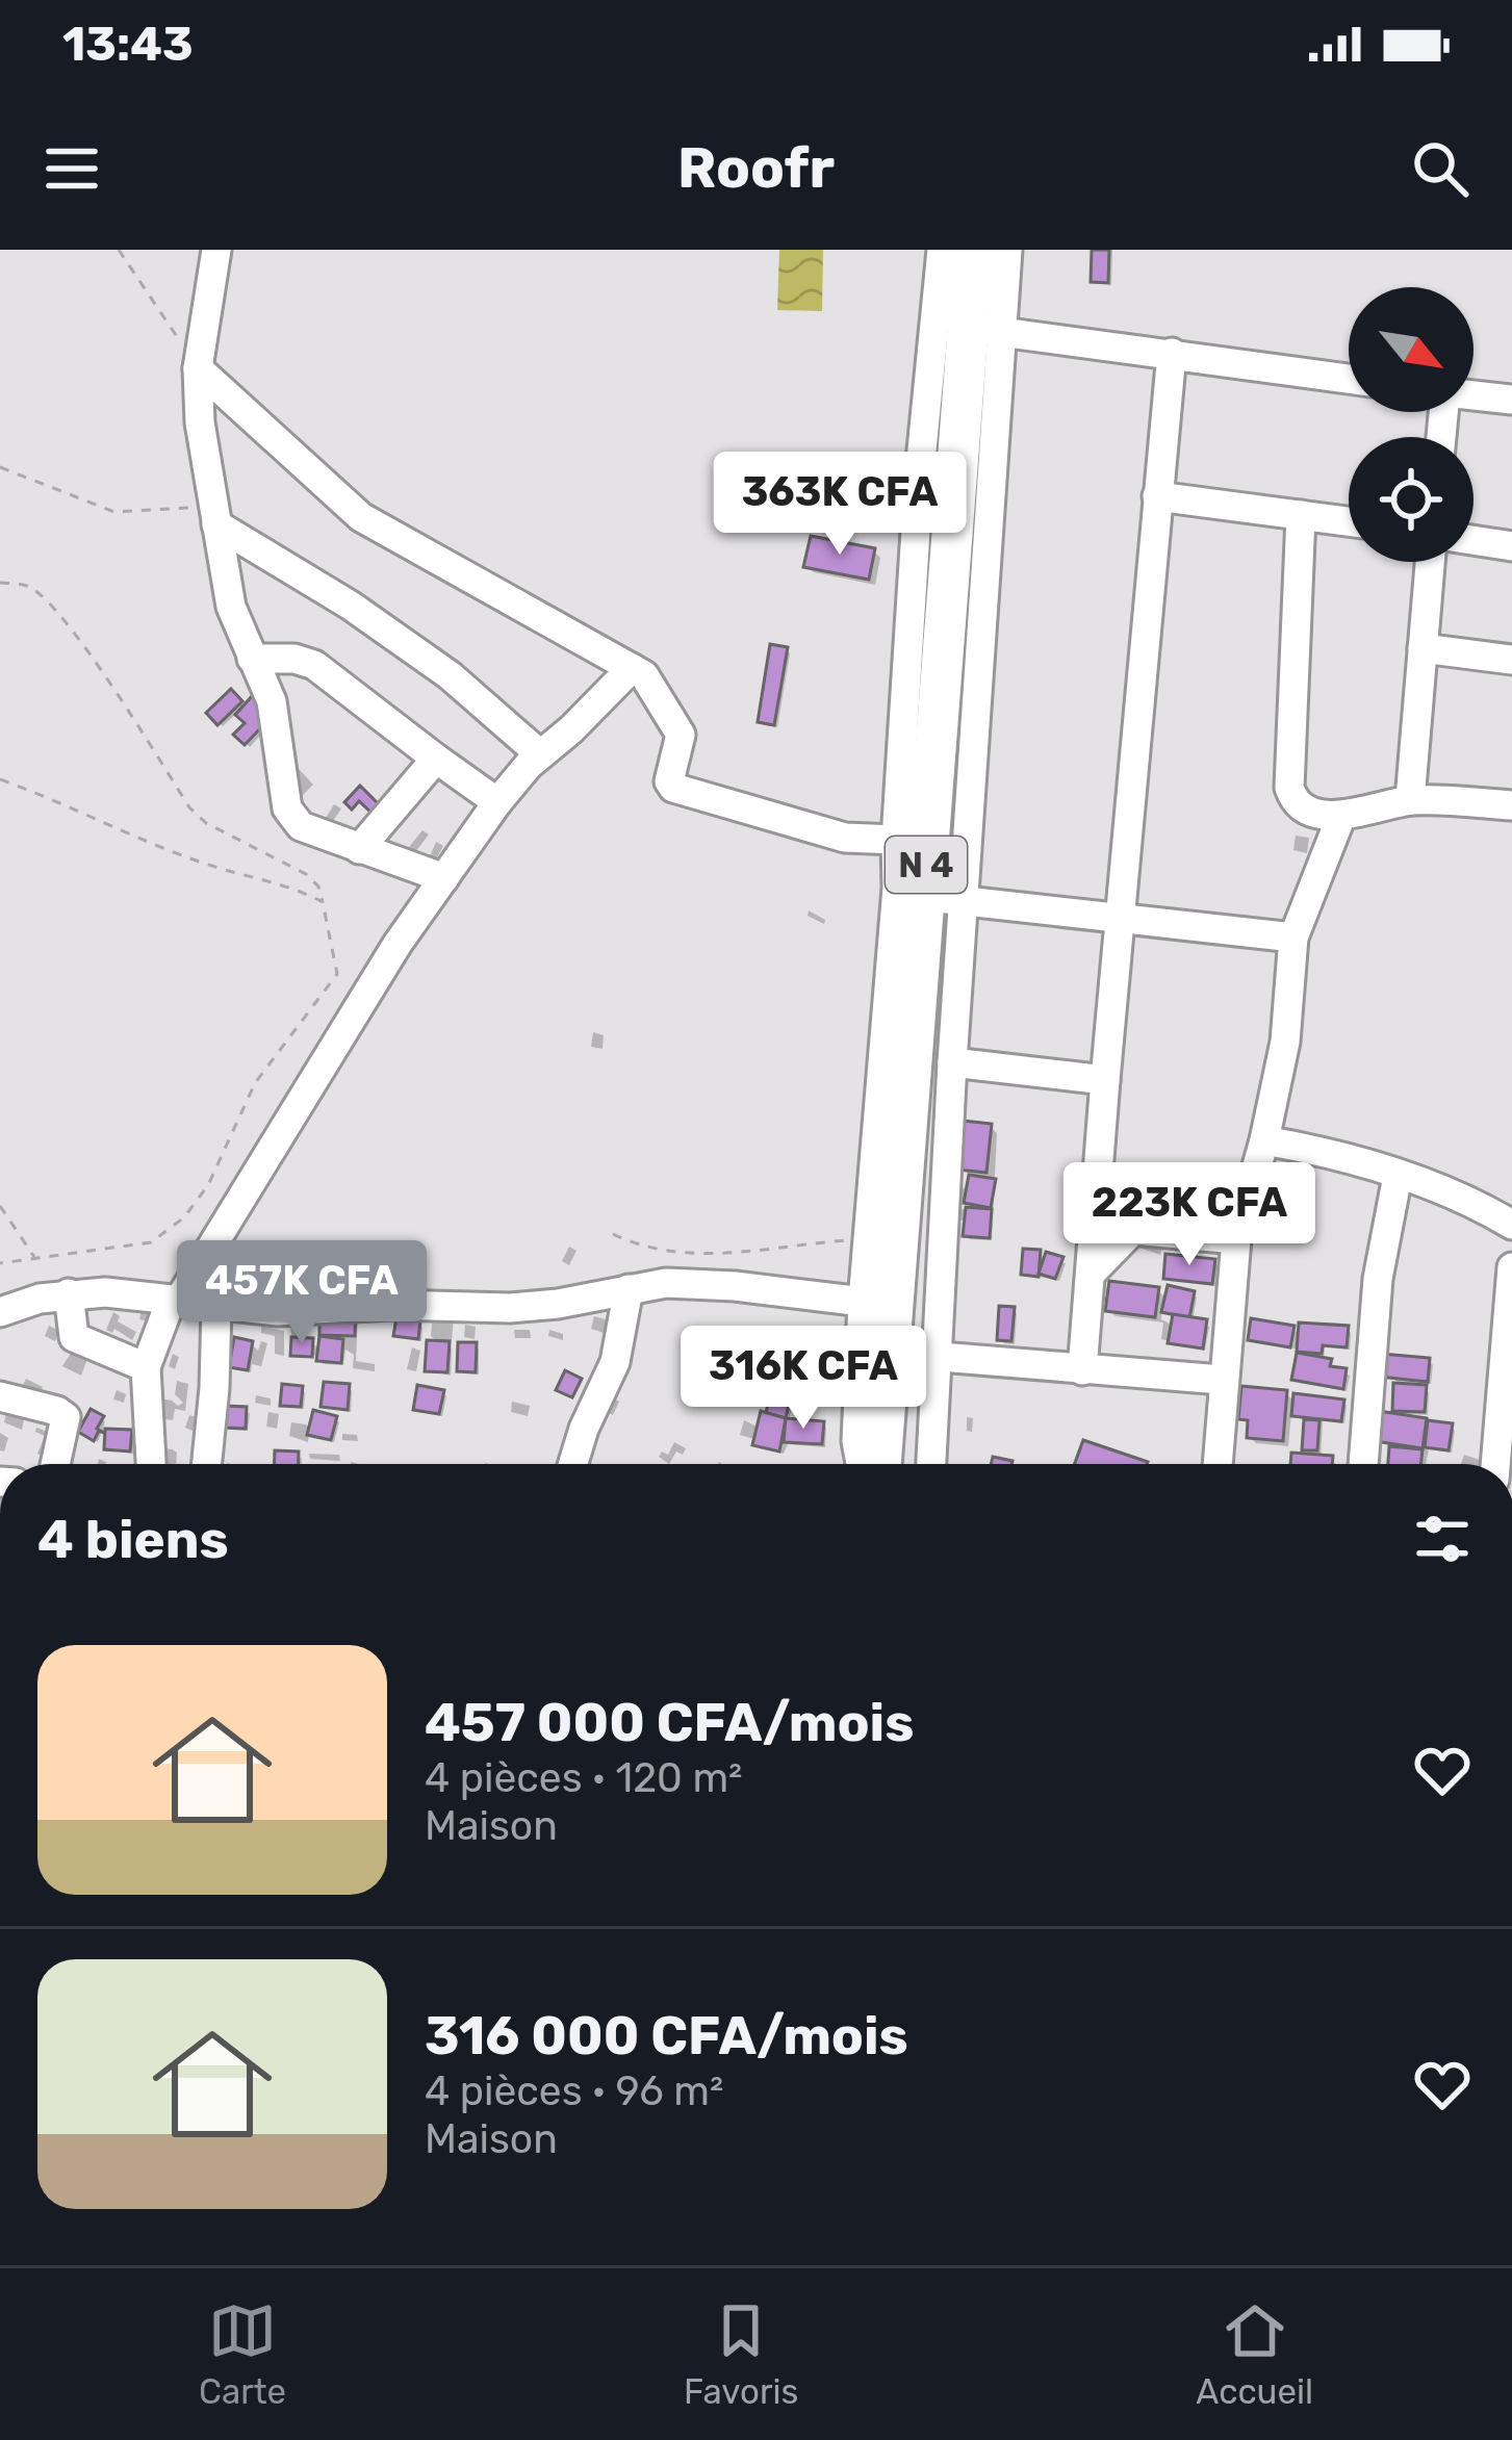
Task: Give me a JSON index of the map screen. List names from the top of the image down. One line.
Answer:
{"streets":{"highway":["N 4"]},"north":"bottom right","page":{"status":"13:43","header":"Roofr","price":["363K CFA","223K CFA","457K CFA","316K CFA"],"heading":"4 biens","list":[{"name":"457 000 CFA/mois","note":"4 pièces · 120 m² · Maison"},{"name":"316 000 CFA/mois","note":"4 pièces · 96 m² · Maison"}],"tabs":["Carte","Favoris","Accueil"]}}
